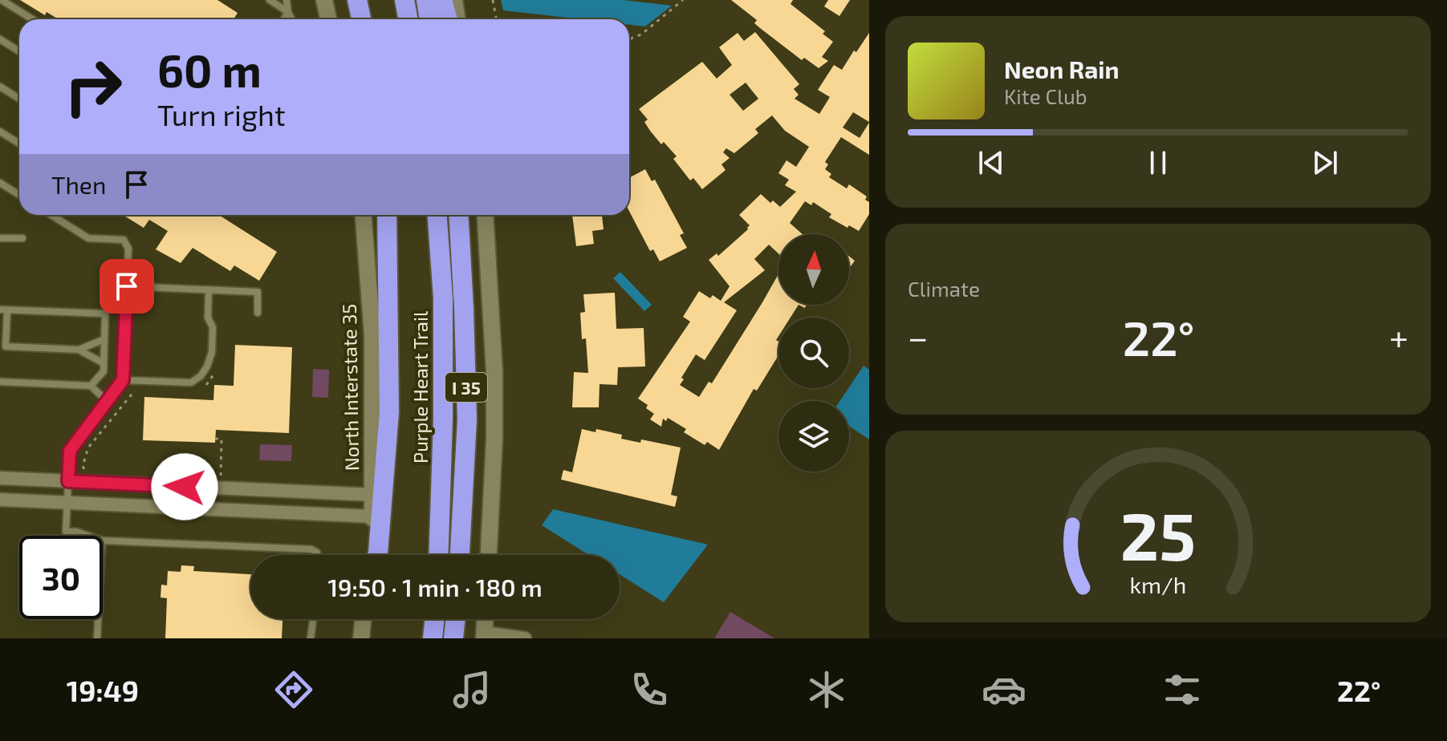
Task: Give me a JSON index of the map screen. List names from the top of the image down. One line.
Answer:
{"streets":{"highway":["Purple Heart Trail","I 35"],"main road":["North Interstate 35"]},"north":"top","page":{"turn":["60 m","Turn right"],"song":["Neon Rain","Kite Club"],"then":"Then","tile":"Climate","heat":["−","22°","+"],"limit":"30","trip":"19:50 · 1 min · 180 m","tabs":["19:49","22°"],"gauge":["25","km/h"]}}
